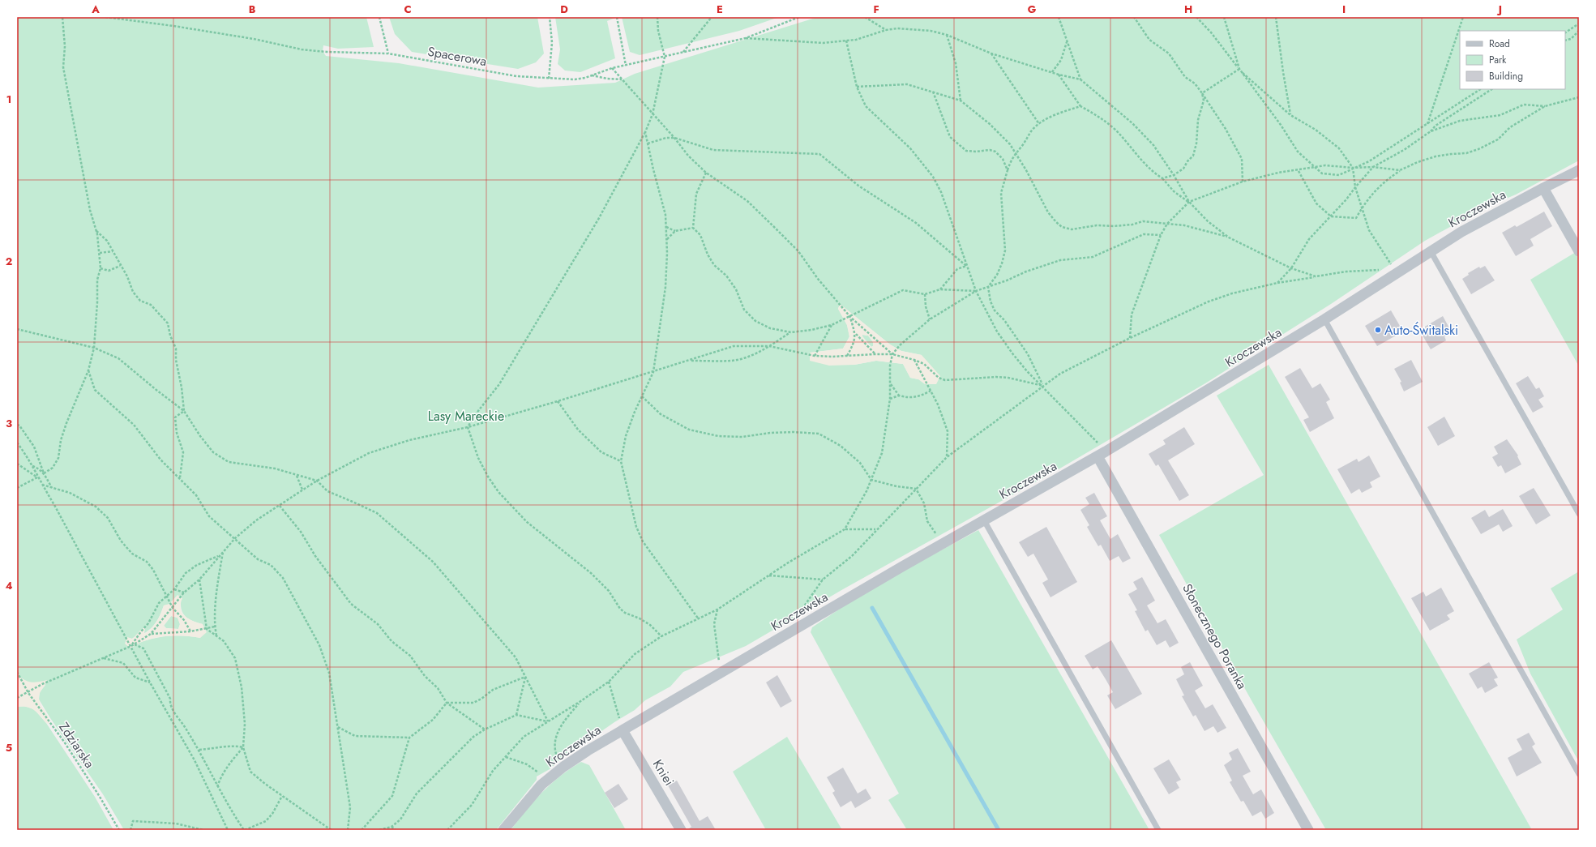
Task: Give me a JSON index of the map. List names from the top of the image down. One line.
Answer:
{"streets":{"street":["Kroczewska","Słonecznego Poranka","Kniei"],"path":["Spacerowa","Zdziarska"]},"crossings":[["Kroczewska","Słonecznego Poranka"],["Kroczewska","Kniei"]],"parks":["Lasy Mareckie"],"places":["Auto-Świtalski"],"legend":["Road","Park","Building"],"grid":{"columns":["A","B","C","D","E","F","G","H","I","J"],"rows":["1","2","3","4","5"]}}
